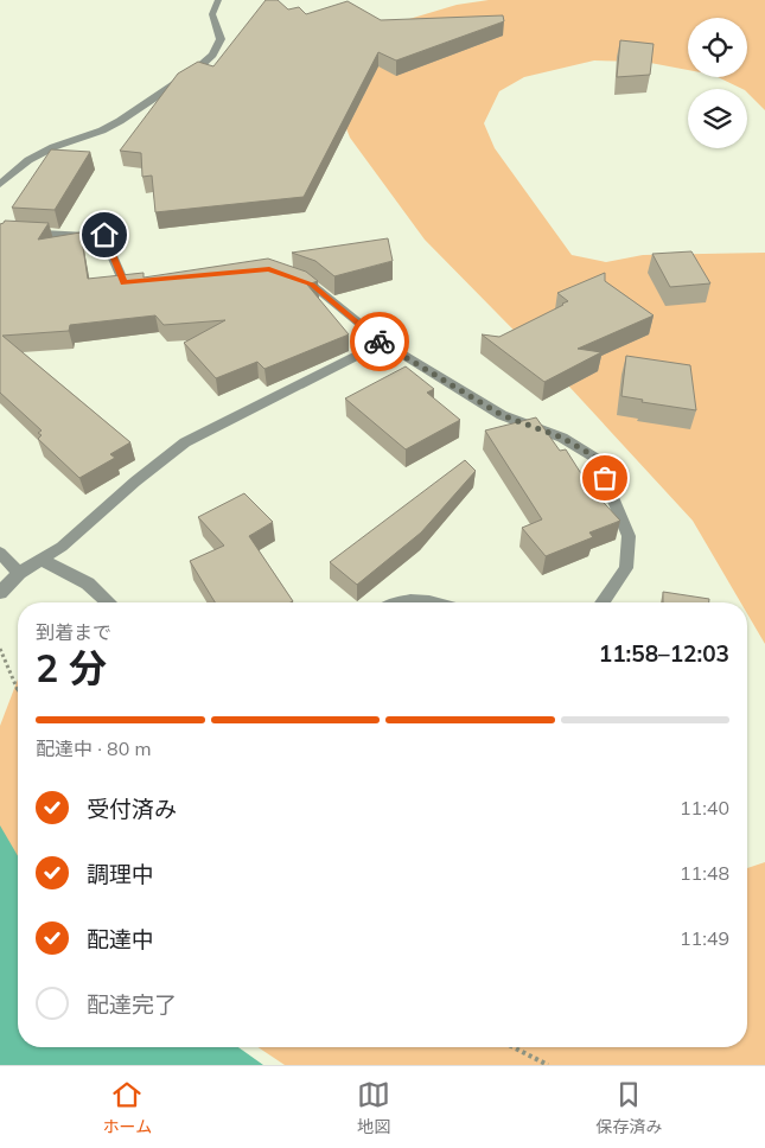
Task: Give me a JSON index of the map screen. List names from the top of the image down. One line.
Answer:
{"page":{"heading":["2 分","到着まで","11:58–12:03"],"bar":"配達中 · 80 m","list":[["受付済み","11:40"],["調理中","11:48"],["配達中","11:49"],"配達完了"],"tabs":["ホーム","地図","保存済み"]}}
